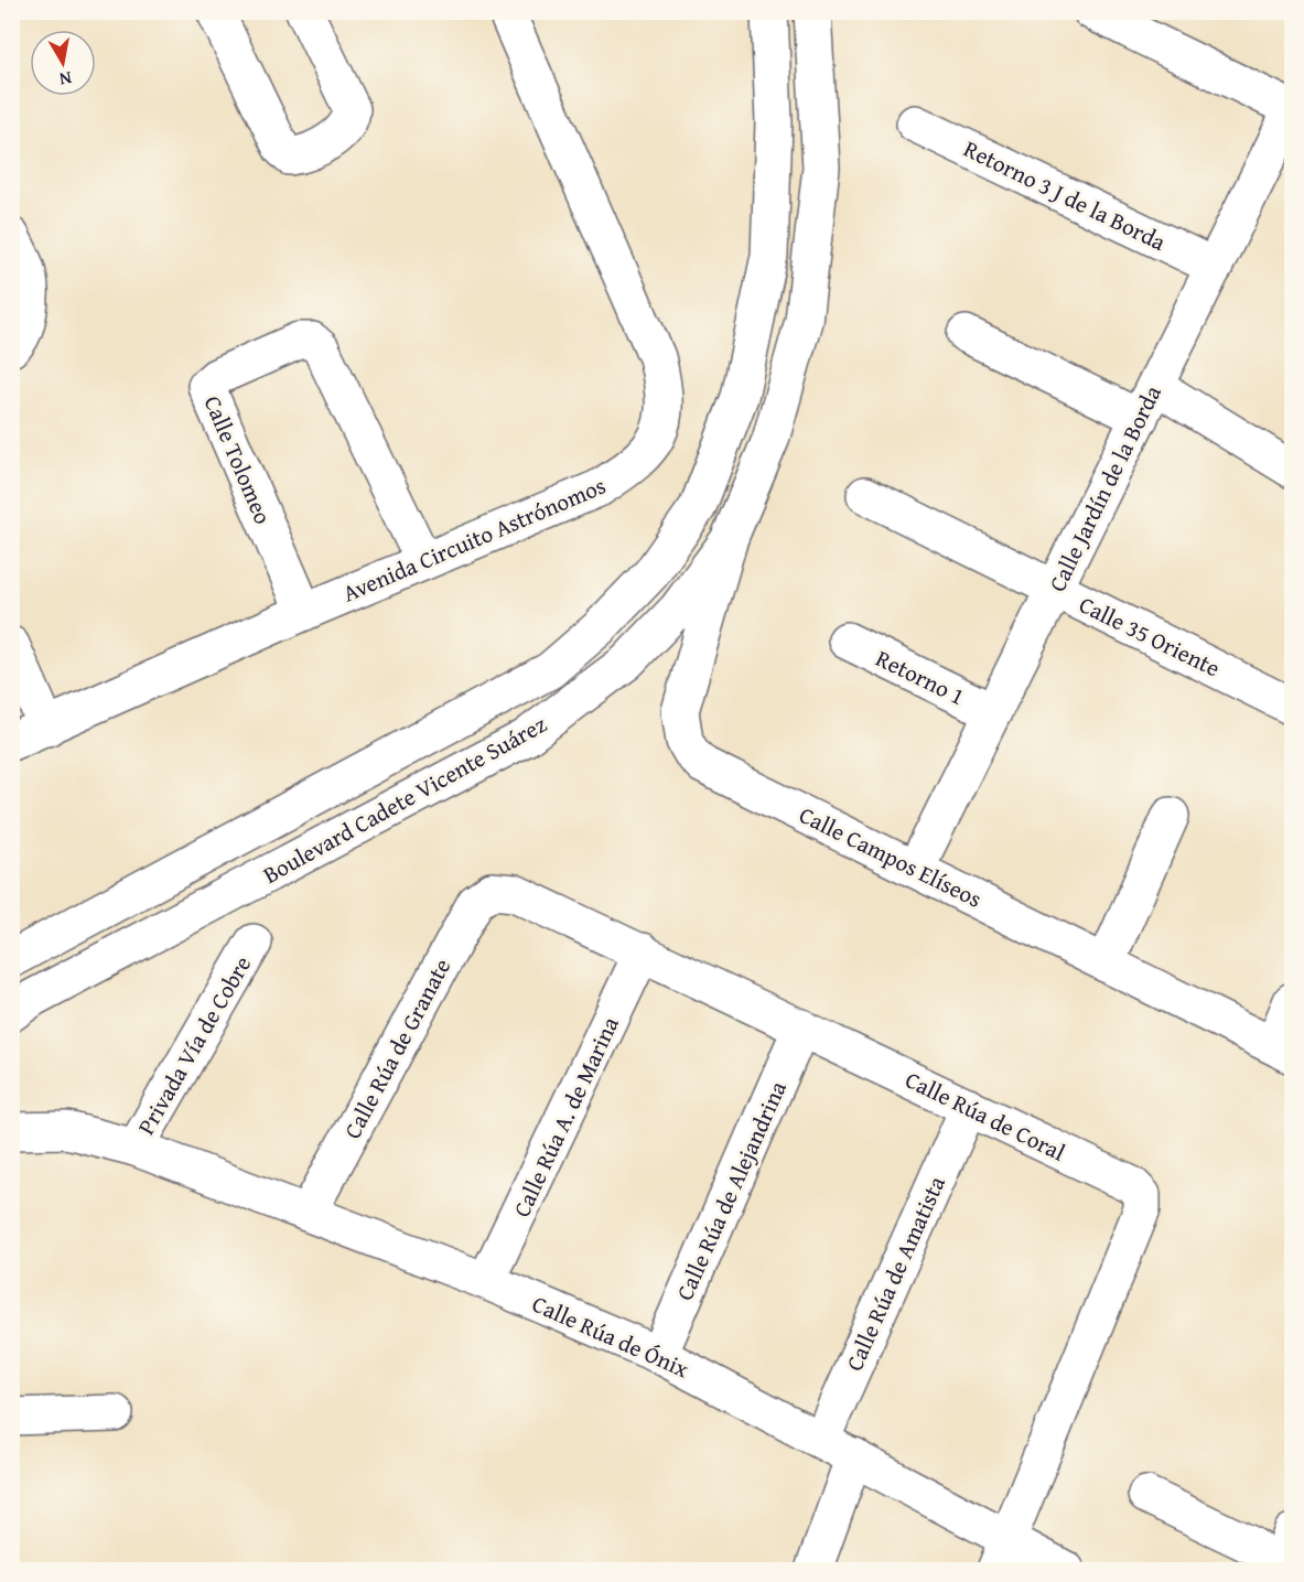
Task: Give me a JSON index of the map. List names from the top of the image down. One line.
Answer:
{"streets":{"street":["Retorno 3 J de la Borda","Calle Tolomeo","Calle Jardín de la Borda","Avenida Circuito Astrónomos","Calle 35 Oriente","Retorno 1","Boulevard Cadete Vicente Suárez","Calle Campos Elíseos","Privada Vía de Cobre","Calle Rúa de Granate","Calle Rúa de Coral","Calle Rúa A. de Marina","Calle Rúa de Alejandrina","Calle Rúa de Amatista","Calle Rúa de Ónix"]},"crossings":[["Retorno 3 J de la Borda","Calle Jardín de la Borda"],["Calle Tolomeo","Avenida Circuito Astrónomos"],["Calle Jardín de la Borda","Calle 35 Oriente"],["Calle Jardín de la Borda","Retorno 1"],["Calle Jardín de la Borda","Calle Campos Elíseos"],["Boulevard Cadete Vicente Suárez","Calle Campos Elíseos"],["Privada Vía de Cobre","Calle Rúa de Ónix"],["Calle Rúa de Granate","Calle Rúa de Coral"],["Calle Rúa de Granate","Calle Rúa de Ónix"],["Calle Rúa de Coral","Calle Rúa A. de Marina"],["Calle Rúa de Coral","Calle Rúa de Alejandrina"],["Calle Rúa de Coral","Calle Rúa de Amatista"],["Calle Rúa de Coral","Calle Rúa de Ónix"],["Calle Rúa A. de Marina","Calle Rúa de Ónix"],["Calle Rúa de Alejandrina","Calle Rúa de Ónix"],["Calle Rúa de Amatista","Calle Rúa de Ónix"]],"north":"bottom"}
